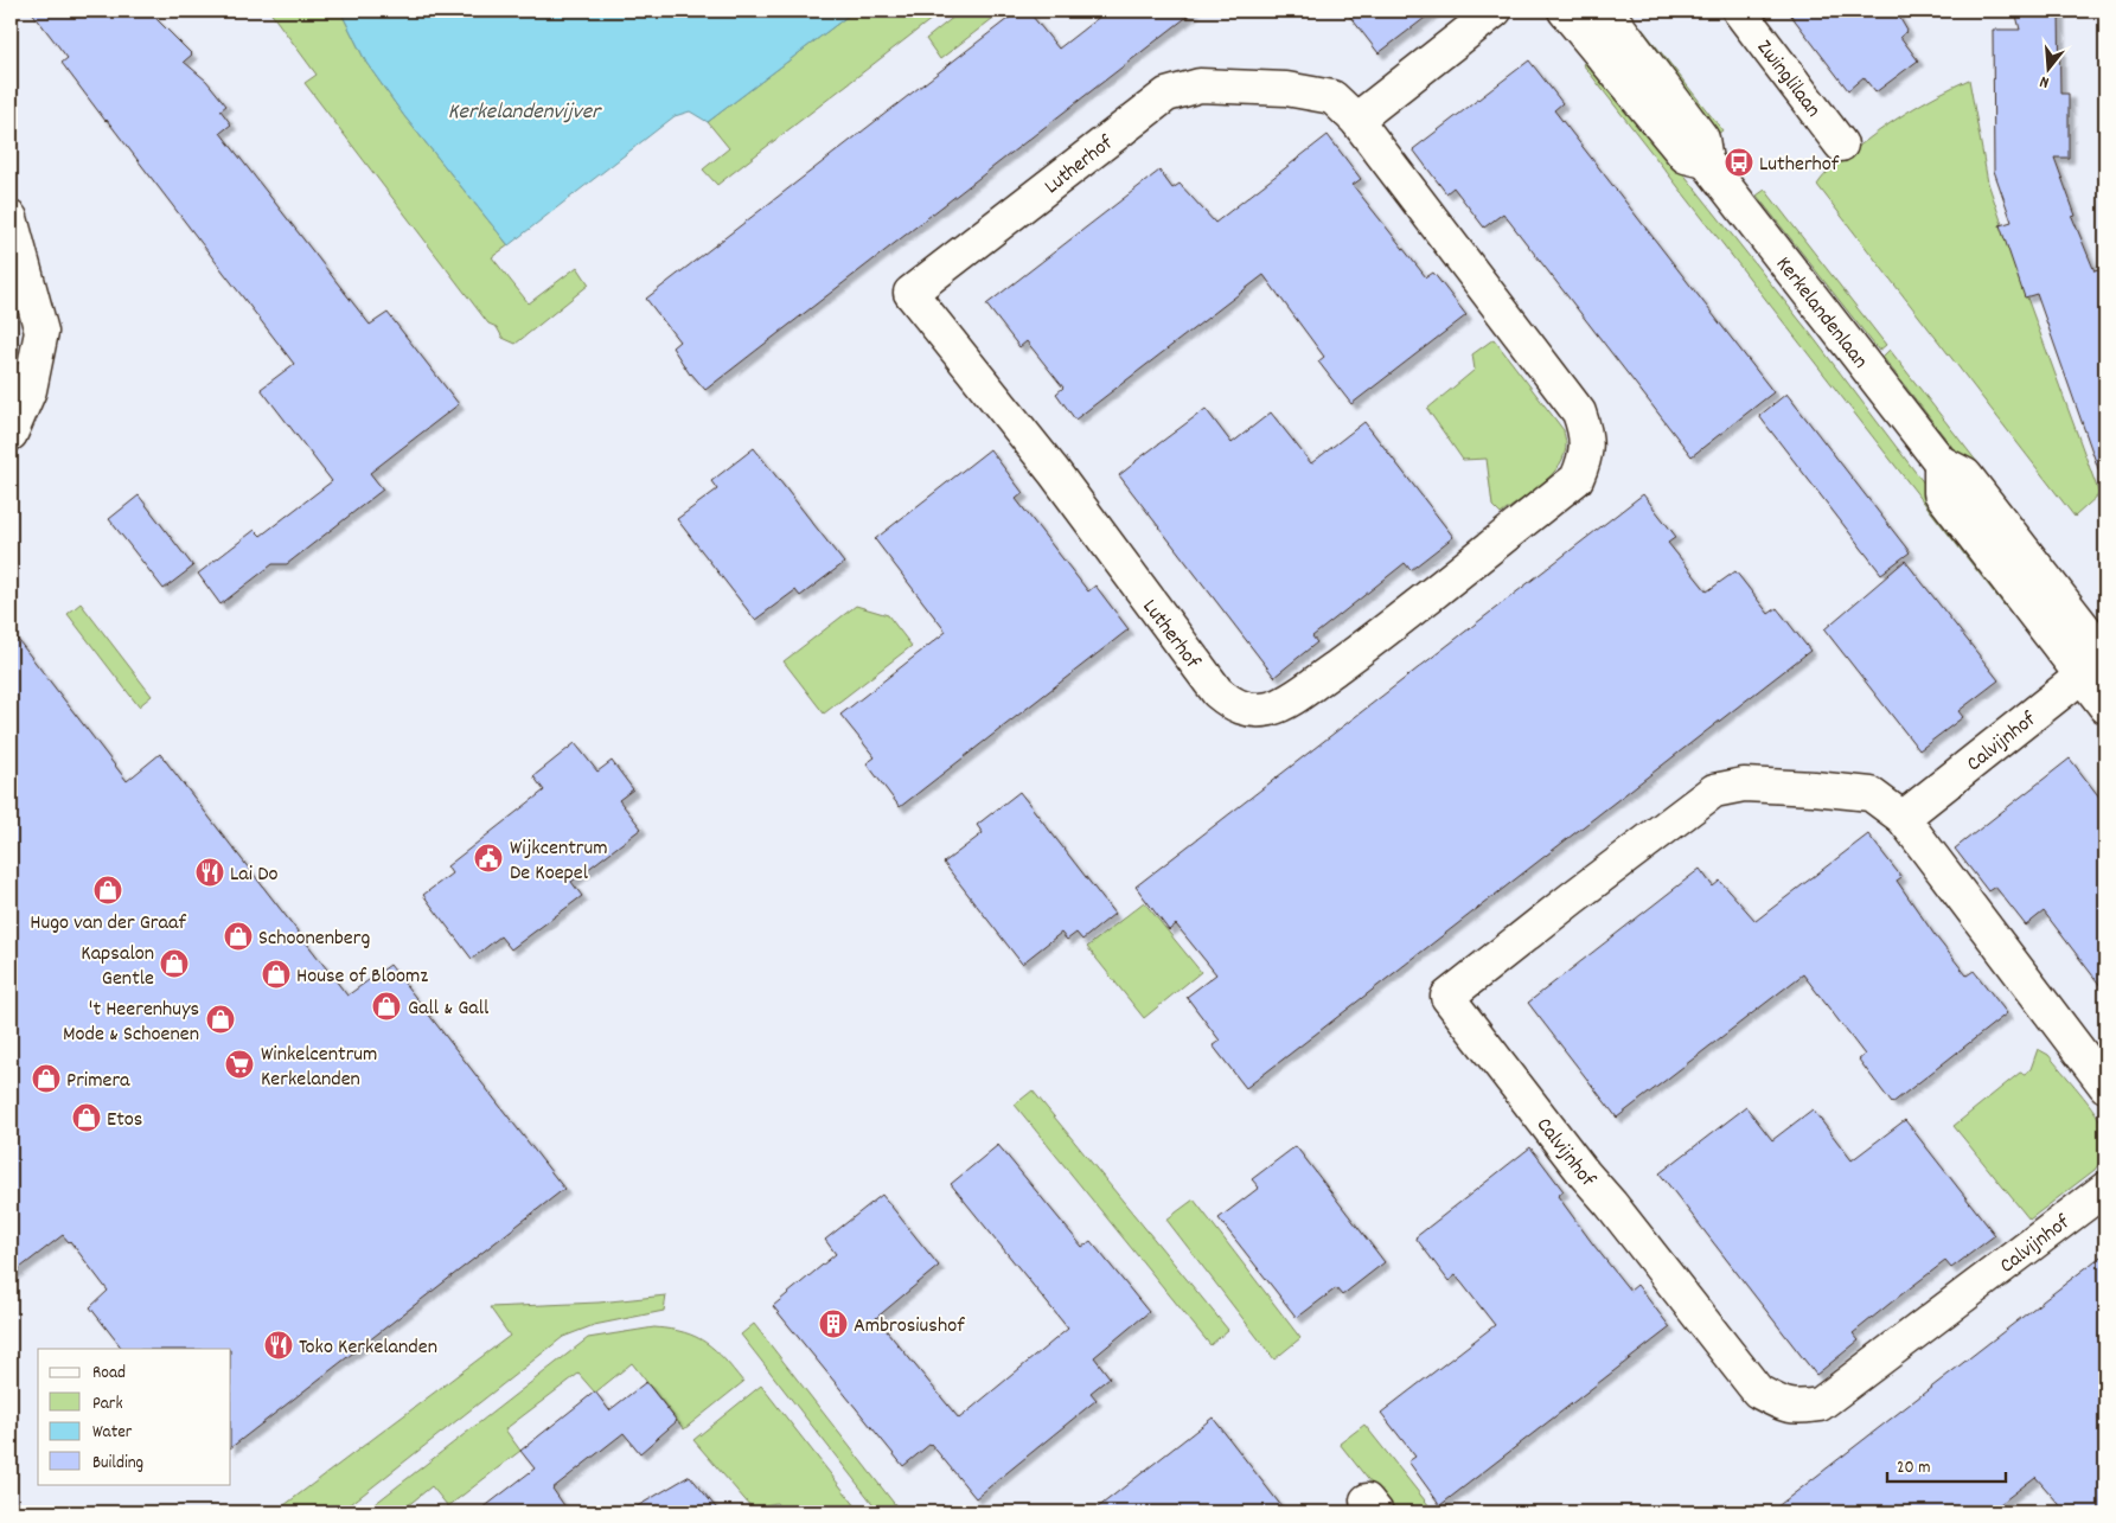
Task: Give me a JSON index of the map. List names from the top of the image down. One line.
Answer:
{"streets":{"street":["Zwinglilaan","Lutherhof","Kerkelandenlaan","Calvijnhof"]},"crossings":[["Kerkelandenlaan","Calvijnhof"]],"water":["Kerkelandenvijver"],"places":{"bus stop":["Lutherhof"],"public building":["Wijkcentrum De Koepel"],"restaurant":["Lai Do","Toko Kerkelanden"],"shop":["Hugo van der Graaf","Schoonenberg","Kapsalon Gentle","House of Bloomz","Gall & Gall","'t Heerenhuys Mode & Schoenen","Primera","Etos"],"supermarket":["Winkelcentrum Kerkelanden"],"building":["Ambrosiushof"]},"legend":["Road","Park","Water","Building"],"scale_bar":"20 m","north":"bottom"}
